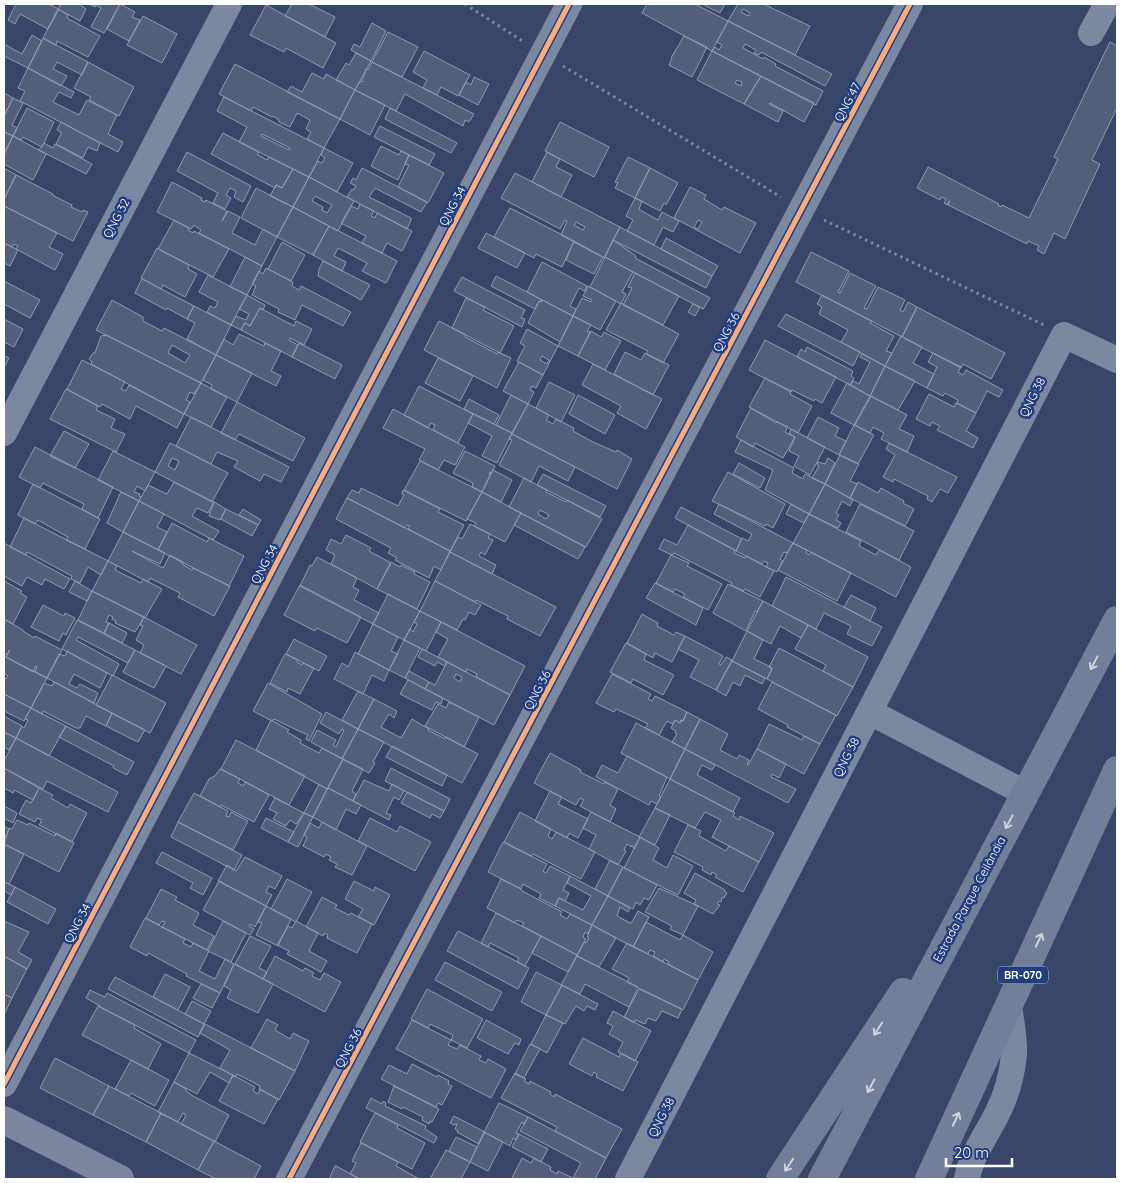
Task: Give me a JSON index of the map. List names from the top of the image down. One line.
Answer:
{"streets":{"highway":["Estrada Parque Ceilândia","BR-070"],"street":["QNG 47","QNG 34","QNG 32","QNG 36","QNG 38"]},"crossings":[["QNG 47","QNG 36"]],"scale_bar":"20 m"}
